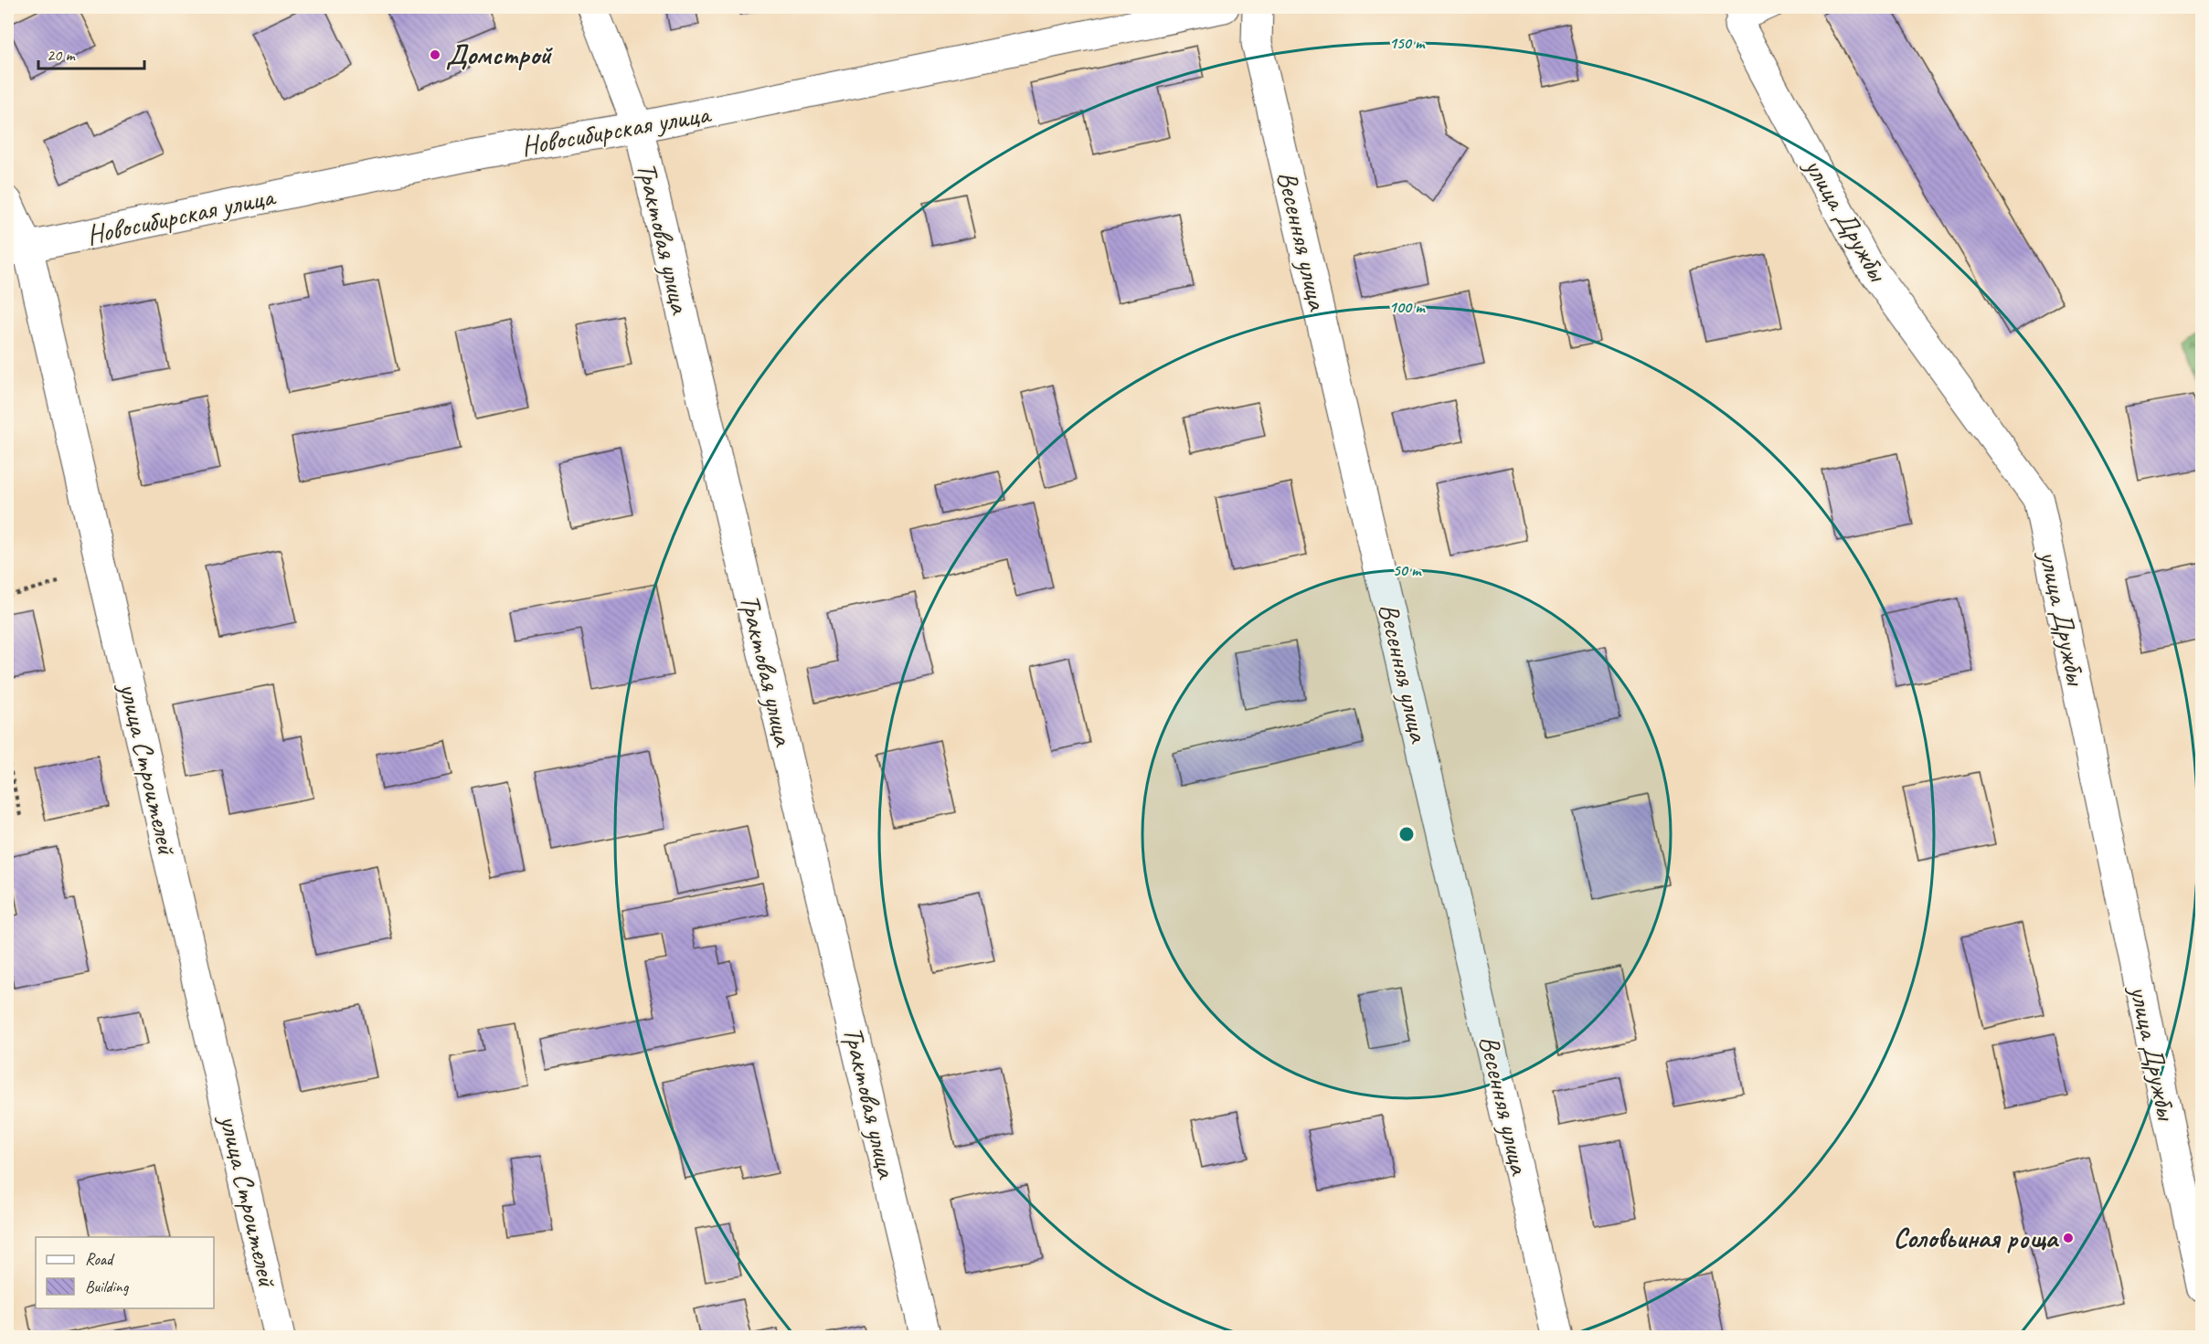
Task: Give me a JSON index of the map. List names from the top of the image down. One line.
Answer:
{"streets":{"street":["Новосибирская улица","улица Дружбы","Трактовая улица","Весенняя улица","улица Строителей"]},"crossings":[["Новосибирская улица","Трактовая улица"],["Новосибирская улица","улица Строителей"]],"places":["Домстрой","Соловьиная роща"],"legend":["Road","Building"],"scale_bar":"20 m","rings":["150 m","100 m","50 m"]}
